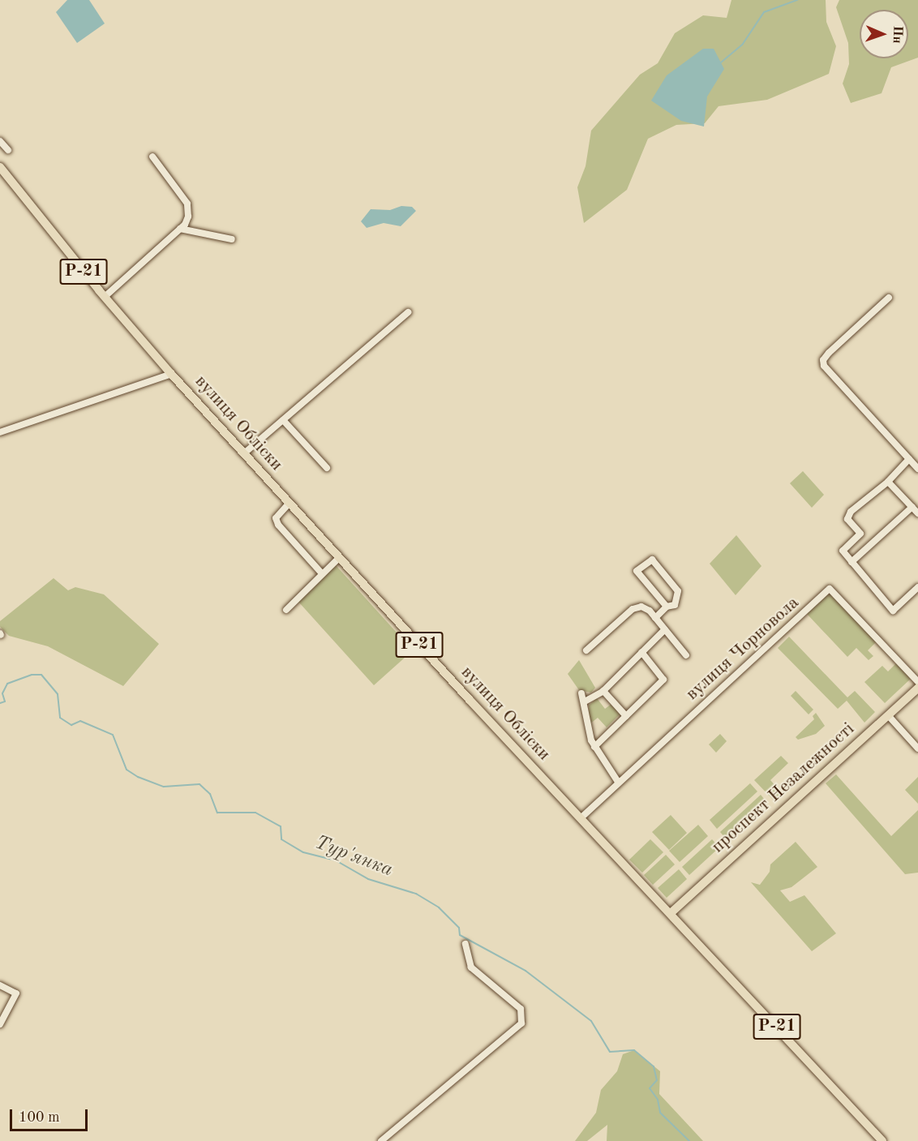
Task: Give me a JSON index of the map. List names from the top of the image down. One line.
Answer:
{"streets":{"main road":["Р-21","вулиця Обліски","проспект Незалежності"],"street":["вулиця Чорновола"]},"crossings":[["вулиця Обліски","вулиця Чорновола"],["вулиця Обліски","проспект Незалежності"]],"water":["Тур'янка"],"scale_bar":"100 m","north":"right"}
